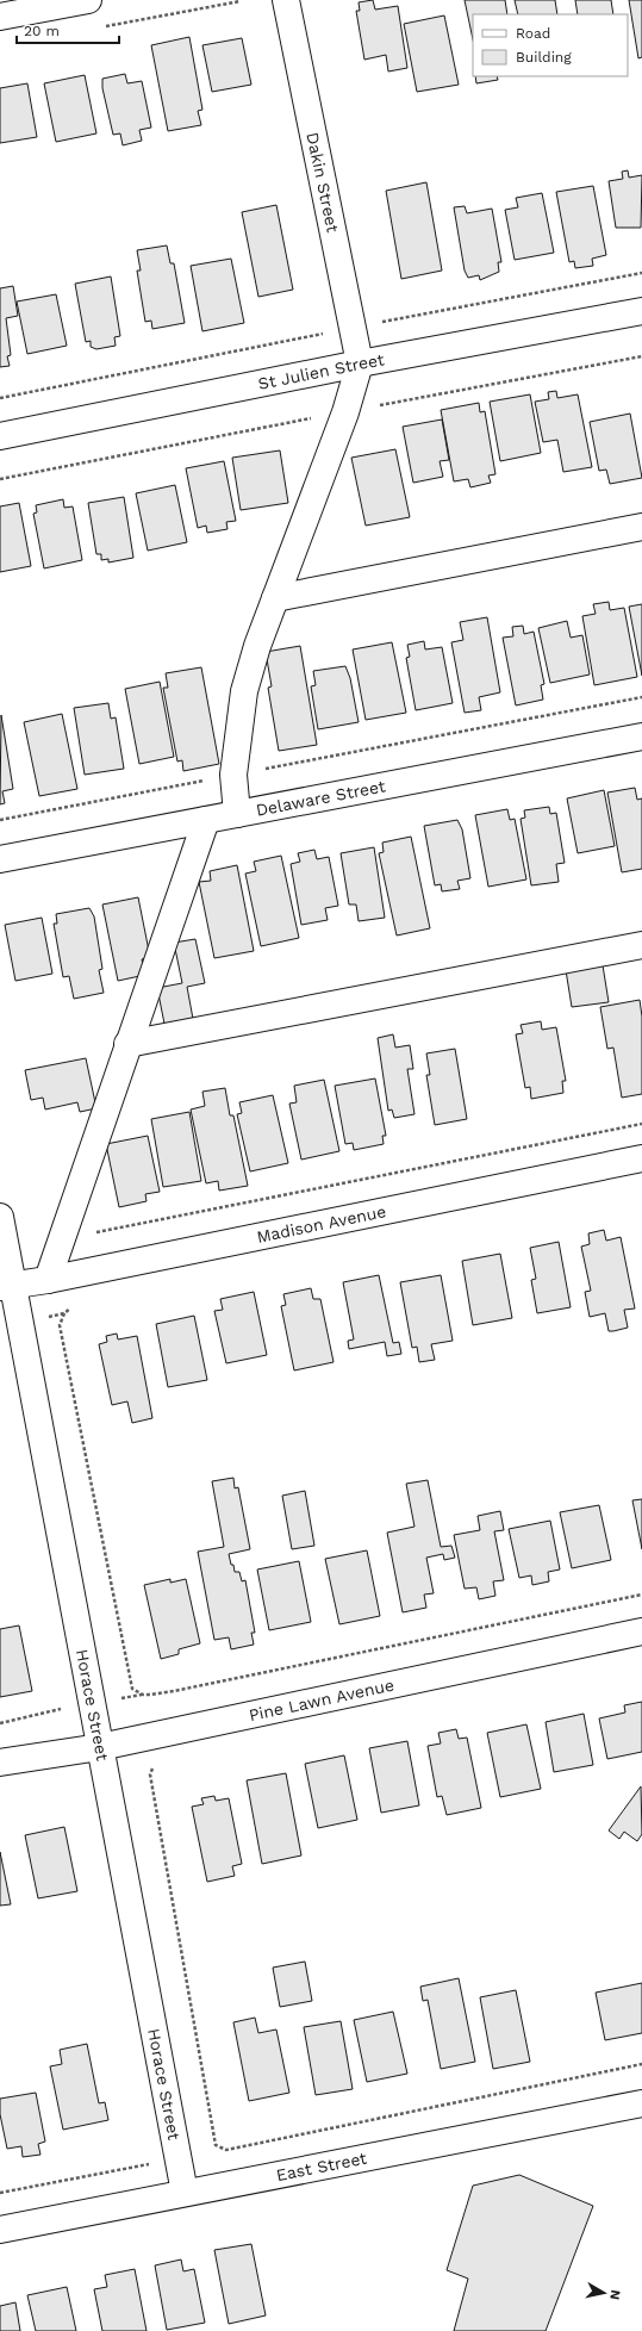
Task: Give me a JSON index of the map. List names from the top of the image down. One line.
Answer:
{"streets":{"street":["Dakin Street","St Julien Street","Delaware Street","Madison Avenue","Pine Lawn Avenue","Horace Street","East Street"]},"crossings":[["Dakin Street","St Julien Street"],["Madison Avenue","Horace Street"],["Pine Lawn Avenue","Horace Street"],["Horace Street","East Street"]],"legend":["Road","Building"],"scale_bar":"20 m","north":"right"}
